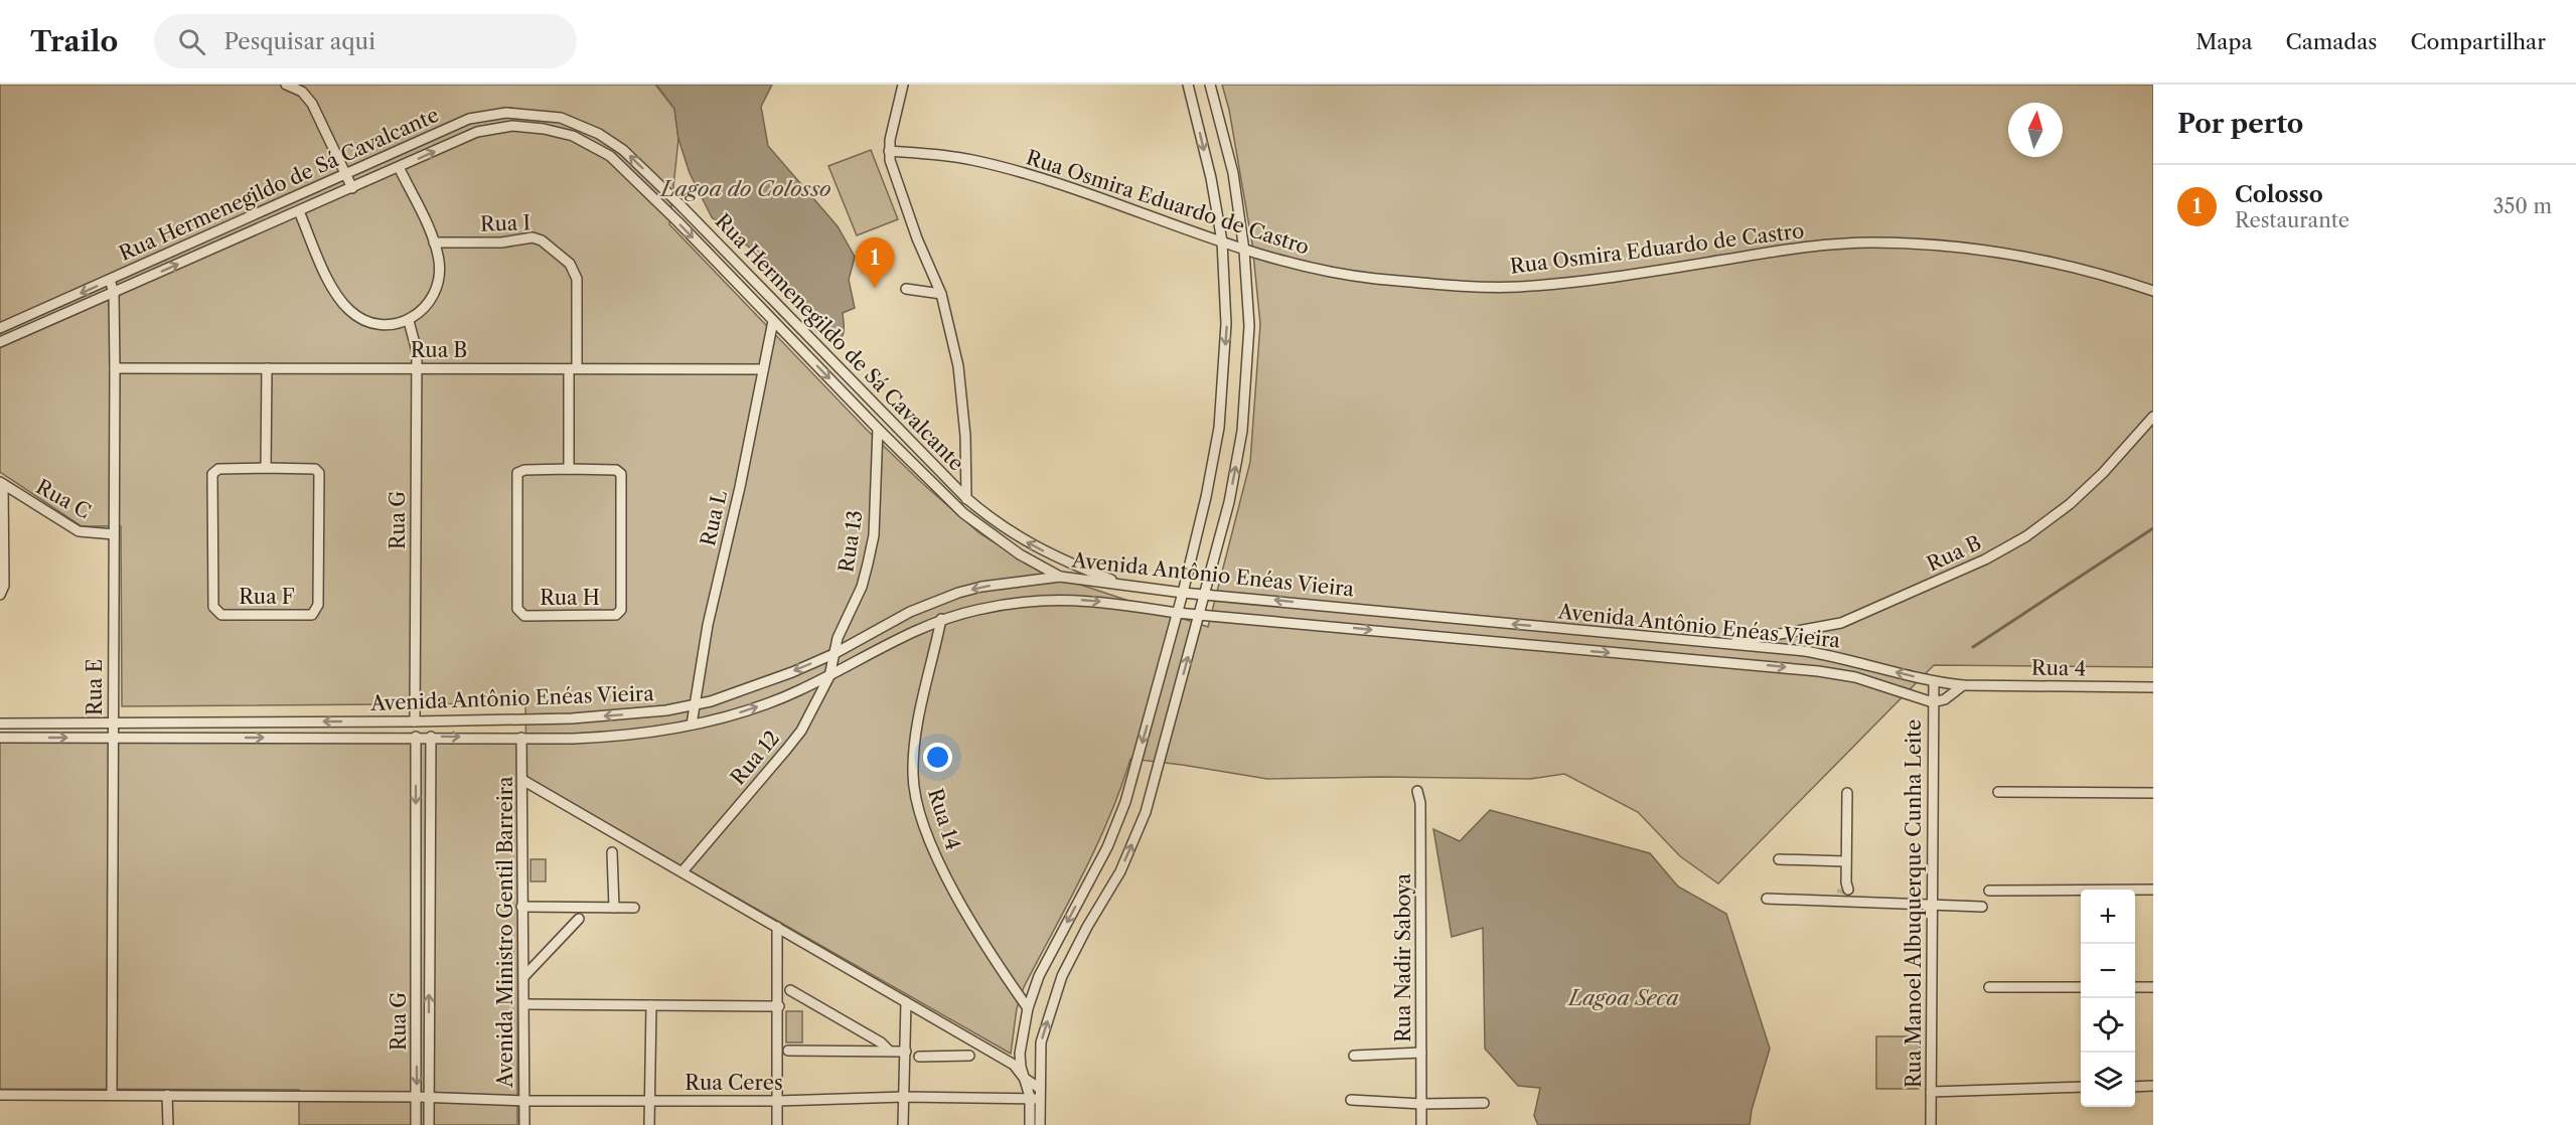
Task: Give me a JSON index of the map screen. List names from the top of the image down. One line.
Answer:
{"streets":{"street":["Rua Hermenegildo de Sá Cavalcante","Rua Osmira Eduardo de Castro","Rua I","Rua B","Rua C","Rua L","Rua G","Rua 13","Avenida Antônio Enéas Vieira","Rua F","Rua H","Rua 4","Rua E","Rua 12","Rua 14","Rua Manoel Albuquerque Cunha Leite","Avenida Ministro Gentil Barreira","Rua Nadir Saboya","Rua Ceres"]},"crossings":[["Rua Hermenegildo de Sá Cavalcante","Rua L"],["Rua Hermenegildo de Sá Cavalcante","Rua 13"],["Rua Hermenegildo de Sá Cavalcante","Avenida Antônio Enéas Vieira"],["Rua Hermenegildo de Sá Cavalcante","Rua E"],["Rua I","Rua B"],["Rua B","Rua L"],["Rua B","Rua G"],["Rua B","Avenida Antônio Enéas Vieira"],["Rua B","Rua E"],["Rua C","Rua E"],["Rua L","Avenida Antônio Enéas Vieira"],["Rua G","Avenida Antônio Enéas Vieira"],["Rua G","Rua Ceres"],["Rua 13","Avenida Antônio Enéas Vieira"],["Rua 13","Rua 12"],["Avenida Antônio Enéas Vieira","Rua 4"],["Avenida Antônio Enéas Vieira","Rua E"],["Avenida Antônio Enéas Vieira","Rua 12"],["Avenida Antônio Enéas Vieira","Rua 14"],["Avenida Antônio Enéas Vieira","Rua Manoel Albuquerque Cunha Leite"],["Avenida Antônio Enéas Vieira","Avenida Ministro Gentil Barreira"],["Rua E","Rua Ceres"],["Avenida Ministro Gentil Barreira","Rua Ceres"]],"water":["Lagoa do Colosso","Lagoa Seca"],"north":"top","page":{"header":"Trailo","search":"Pesquisar aqui","nav":["Mapa","Camadas","Compartilhar"],"heading":"Por perto","list":[{"mark":"1","name":"Colosso","note":"Restaurante","value":"350 m"}],"pins":"1","map_buttons":["+","−"]}}
